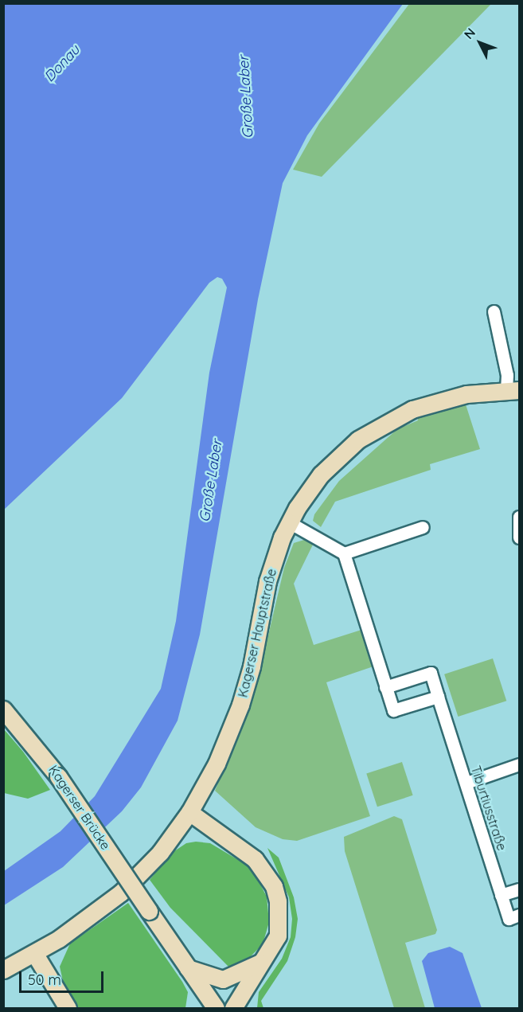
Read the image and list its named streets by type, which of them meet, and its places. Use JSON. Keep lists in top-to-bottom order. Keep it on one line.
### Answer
{"streets":{"street":["Kagerser Hauptstraße","Kagerser Brücke","Tiburtiusstraße"]},"water":["Donau","Große Laber"],"scale_bar":"50 m","north":"top left"}
